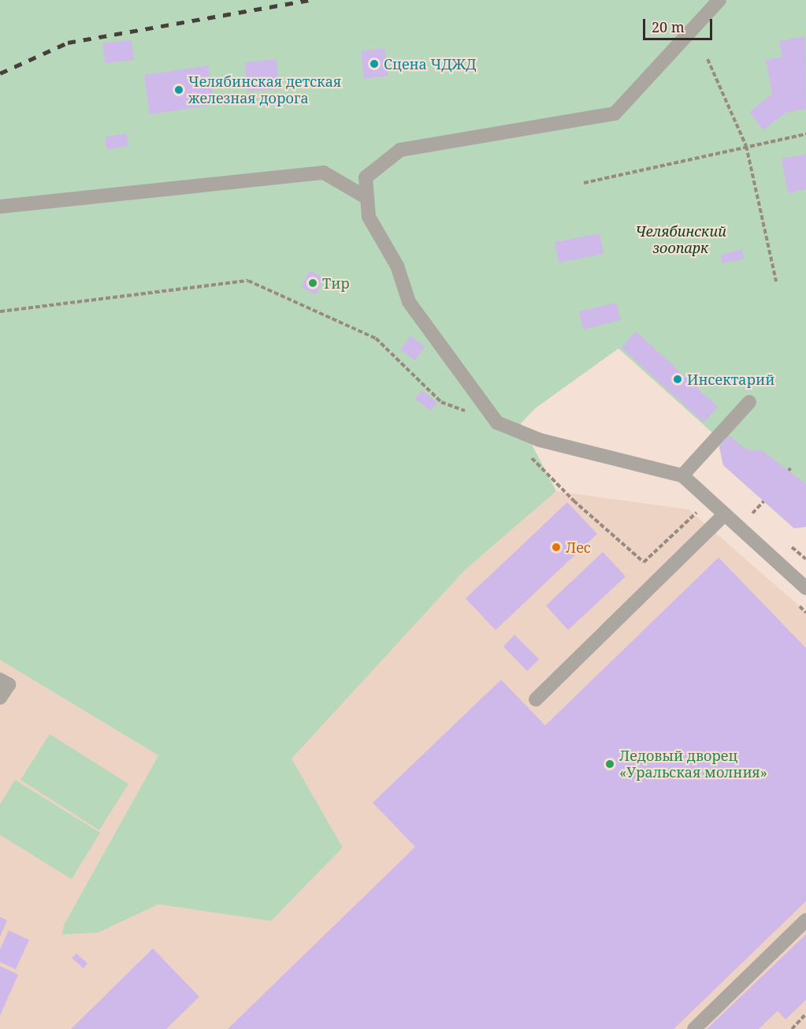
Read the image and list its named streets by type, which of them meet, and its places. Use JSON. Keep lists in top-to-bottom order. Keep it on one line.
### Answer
{"parks":["Челябинский зоопарк"],"places":["Сцена ЧДЖД","Челябинская детская железная дорога","Тир","Инсектарий","Лес","Ледовый дворец «Уральская молния»"],"scale_bar":"20 m"}
